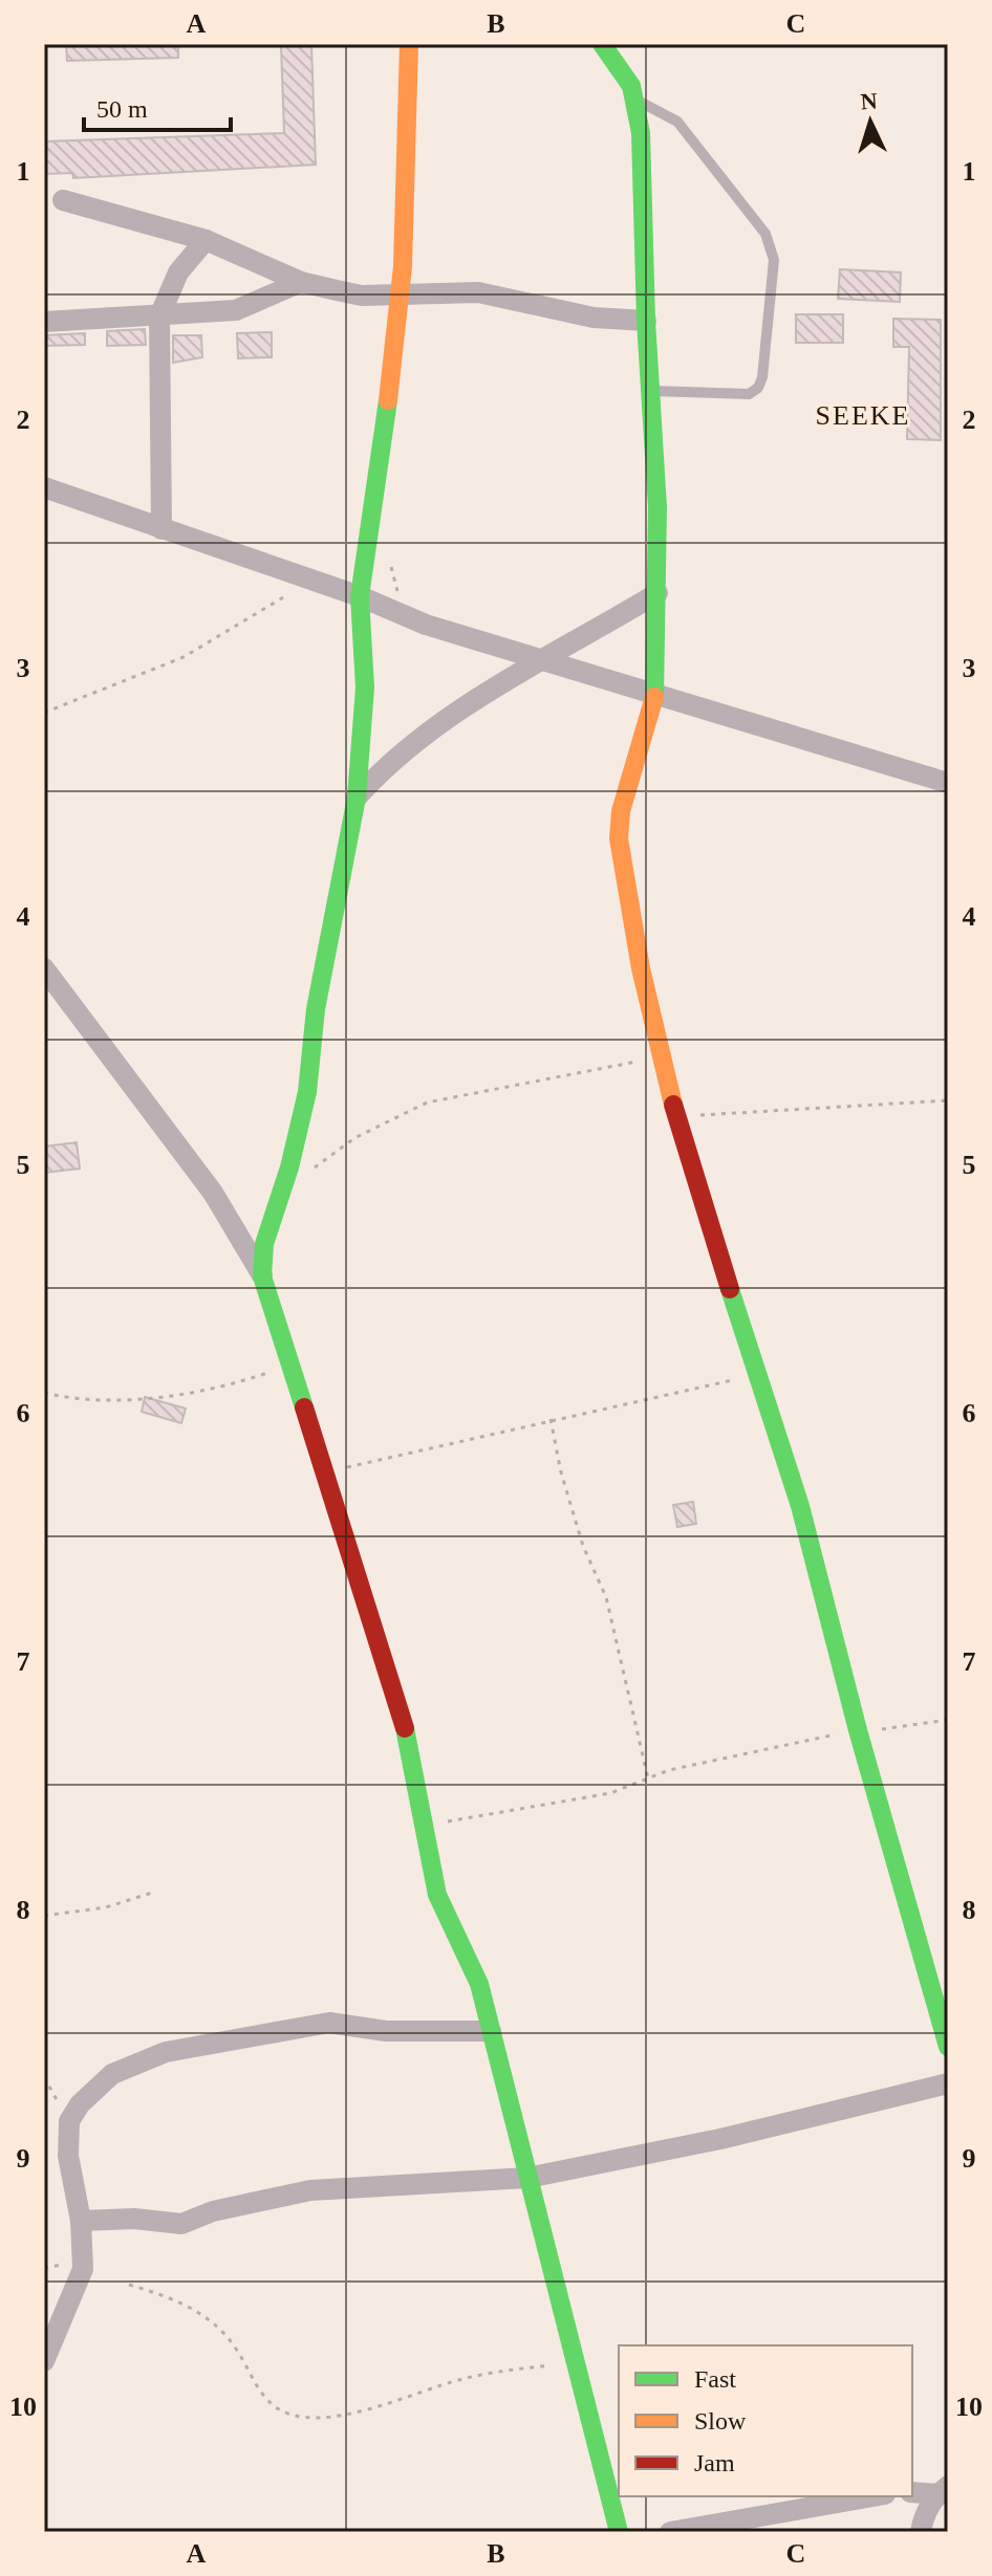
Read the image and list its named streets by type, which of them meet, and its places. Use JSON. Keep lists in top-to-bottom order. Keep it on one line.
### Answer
{"districts":["SEEKE"],"legend":["Fast","Slow","Jam"],"scale_bar":"50 m","north":"top","grid":{"columns":["A","B","C"],"rows":["1","2","3","4","5","6","7","8","9","10"]}}
